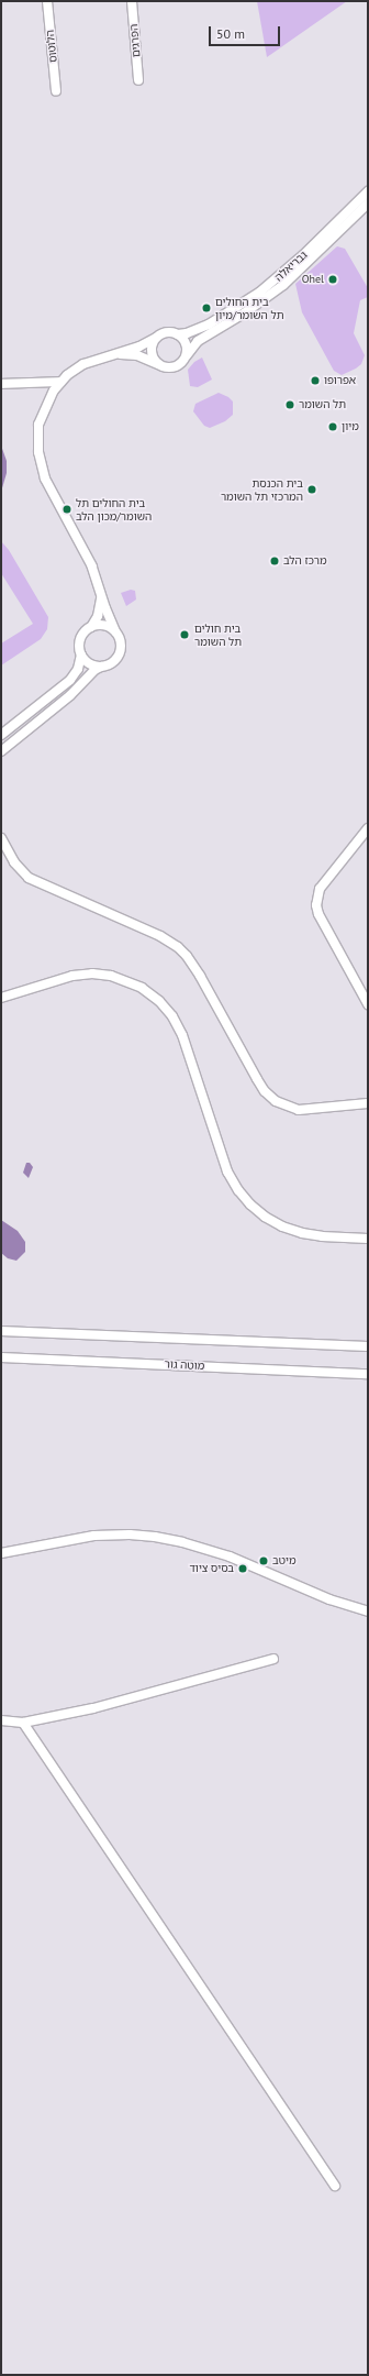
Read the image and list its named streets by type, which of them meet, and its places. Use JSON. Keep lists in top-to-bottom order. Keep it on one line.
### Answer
{"streets":{"street":["הפרגים","הלוטוס","גבריאלה","מוטה גור"]},"places":["Ohel","בית החולים תל השומר/מיון","אפרופו","תל השומר","מיון","בית הכנסת המרכזי תל השומר","בית החולים תל השומר/מכון הלב","מרכז הלב","בית חולים תל השומר","מיטב","בסיס ציוד"],"scale_bar":"50 m"}
